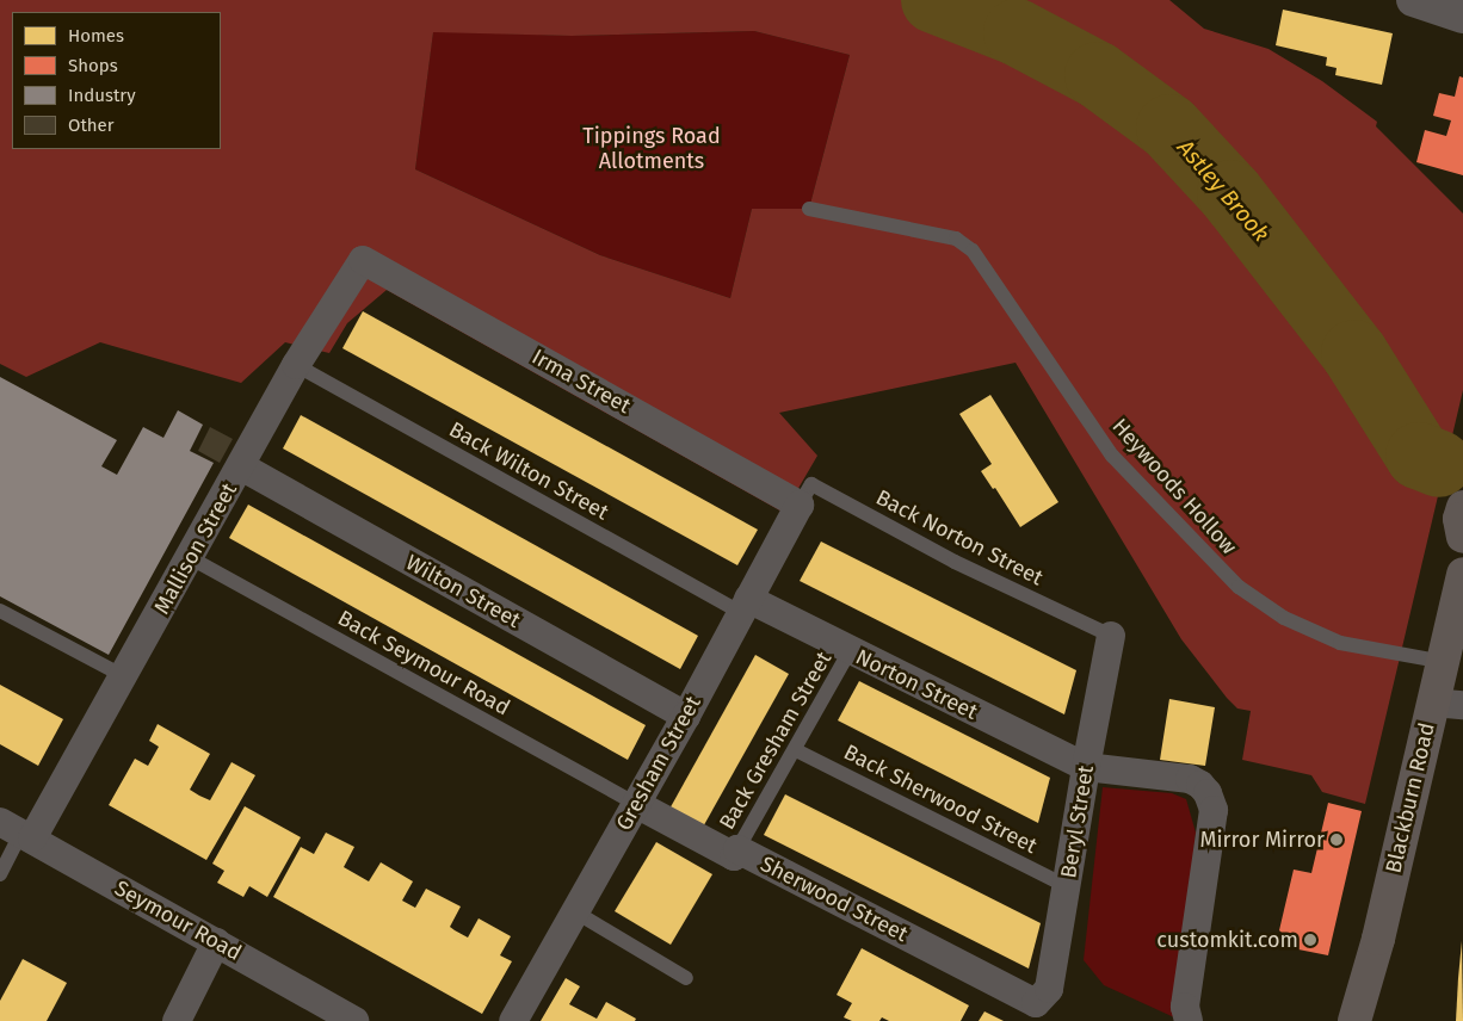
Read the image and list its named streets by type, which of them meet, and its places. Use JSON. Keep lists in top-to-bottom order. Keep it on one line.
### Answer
{"streets":{"highway":["Blackburn Road"],"street":["Irma Street","Mallison Street","Wilton Street","Norton Street","Gresham Street","Beryl Street","Sherwood Street","Seymour Road"],"lane":["Back Wilton Street","Heywoods Hollow","Back Norton Street","Back Seymour Road","Back Gresham Street","Back Sherwood Street"]},"crossings":[["Irma Street","Back Norton Street"],["Irma Street","Mallison Street"],["Irma Street","Gresham Street"],["Back Wilton Street","Mallison Street"],["Back Wilton Street","Norton Street"],["Back Wilton Street","Gresham Street"],["Heywoods Hollow","Blackburn Road"],["Back Norton Street","Gresham Street"],["Back Norton Street","Beryl Street"],["Mallison Street","Wilton Street"],["Mallison Street","Back Seymour Road"],["Mallison Street","Seymour Road"],["Wilton Street","Gresham Street"],["Back Seymour Road","Gresham Street"],["Back Seymour Road","Sherwood Street"],["Norton Street","Back Gresham Street"],["Norton Street","Gresham Street"],["Norton Street","Beryl Street"],["Back Gresham Street","Back Sherwood Street"],["Back Gresham Street","Sherwood Street"],["Gresham Street","Sherwood Street"],["Back Sherwood Street","Beryl Street"],["Beryl Street","Sherwood Street"]],"water":["Astley Brook"],"parks":["Tippings Road Allotments"],"places":["Mirror Mirror","customkit.com"],"legend":["Homes","Shops","Industry","Other"]}
